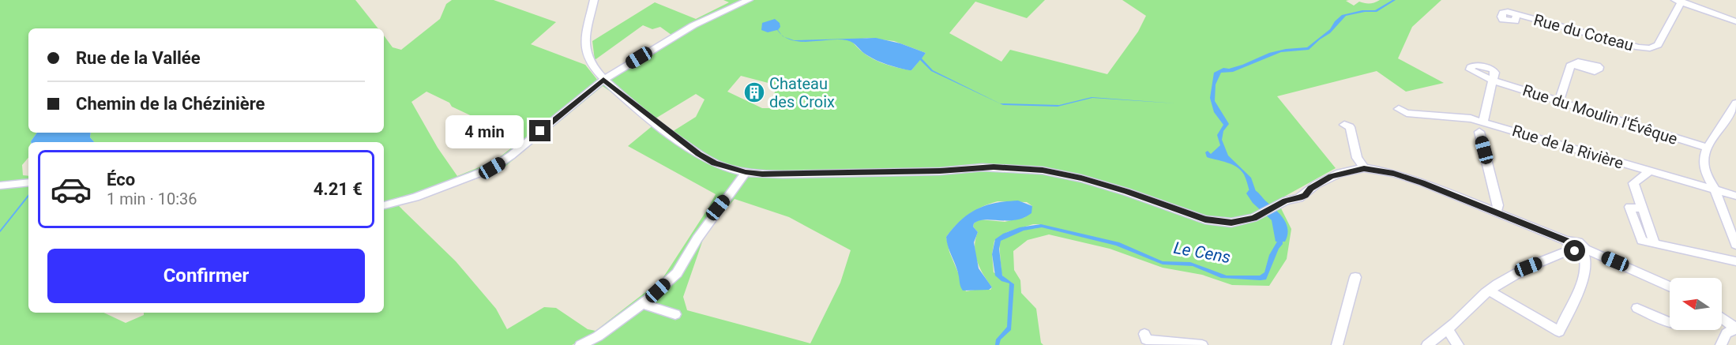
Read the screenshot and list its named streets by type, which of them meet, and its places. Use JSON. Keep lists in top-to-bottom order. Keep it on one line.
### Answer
{"streets":{"street":["Rue du Coteau","Rue du Moulin l'Évêque","Rue de la Rivière"]},"crossings":[["Rue du Moulin l'Évêque","Rue de la Rivière"]],"water":["Le Cens"],"places":{"building":["Chateau des Croix"]},"north":"left","page":{"banner":["Rue de la Vallée","Chemin de la Chézinière"],"bubble":"4 min","list":[{"name":"Éco","note":"1 min · 10:36","value":"4.21 €"}],"buttons":"Confirmer"}}
